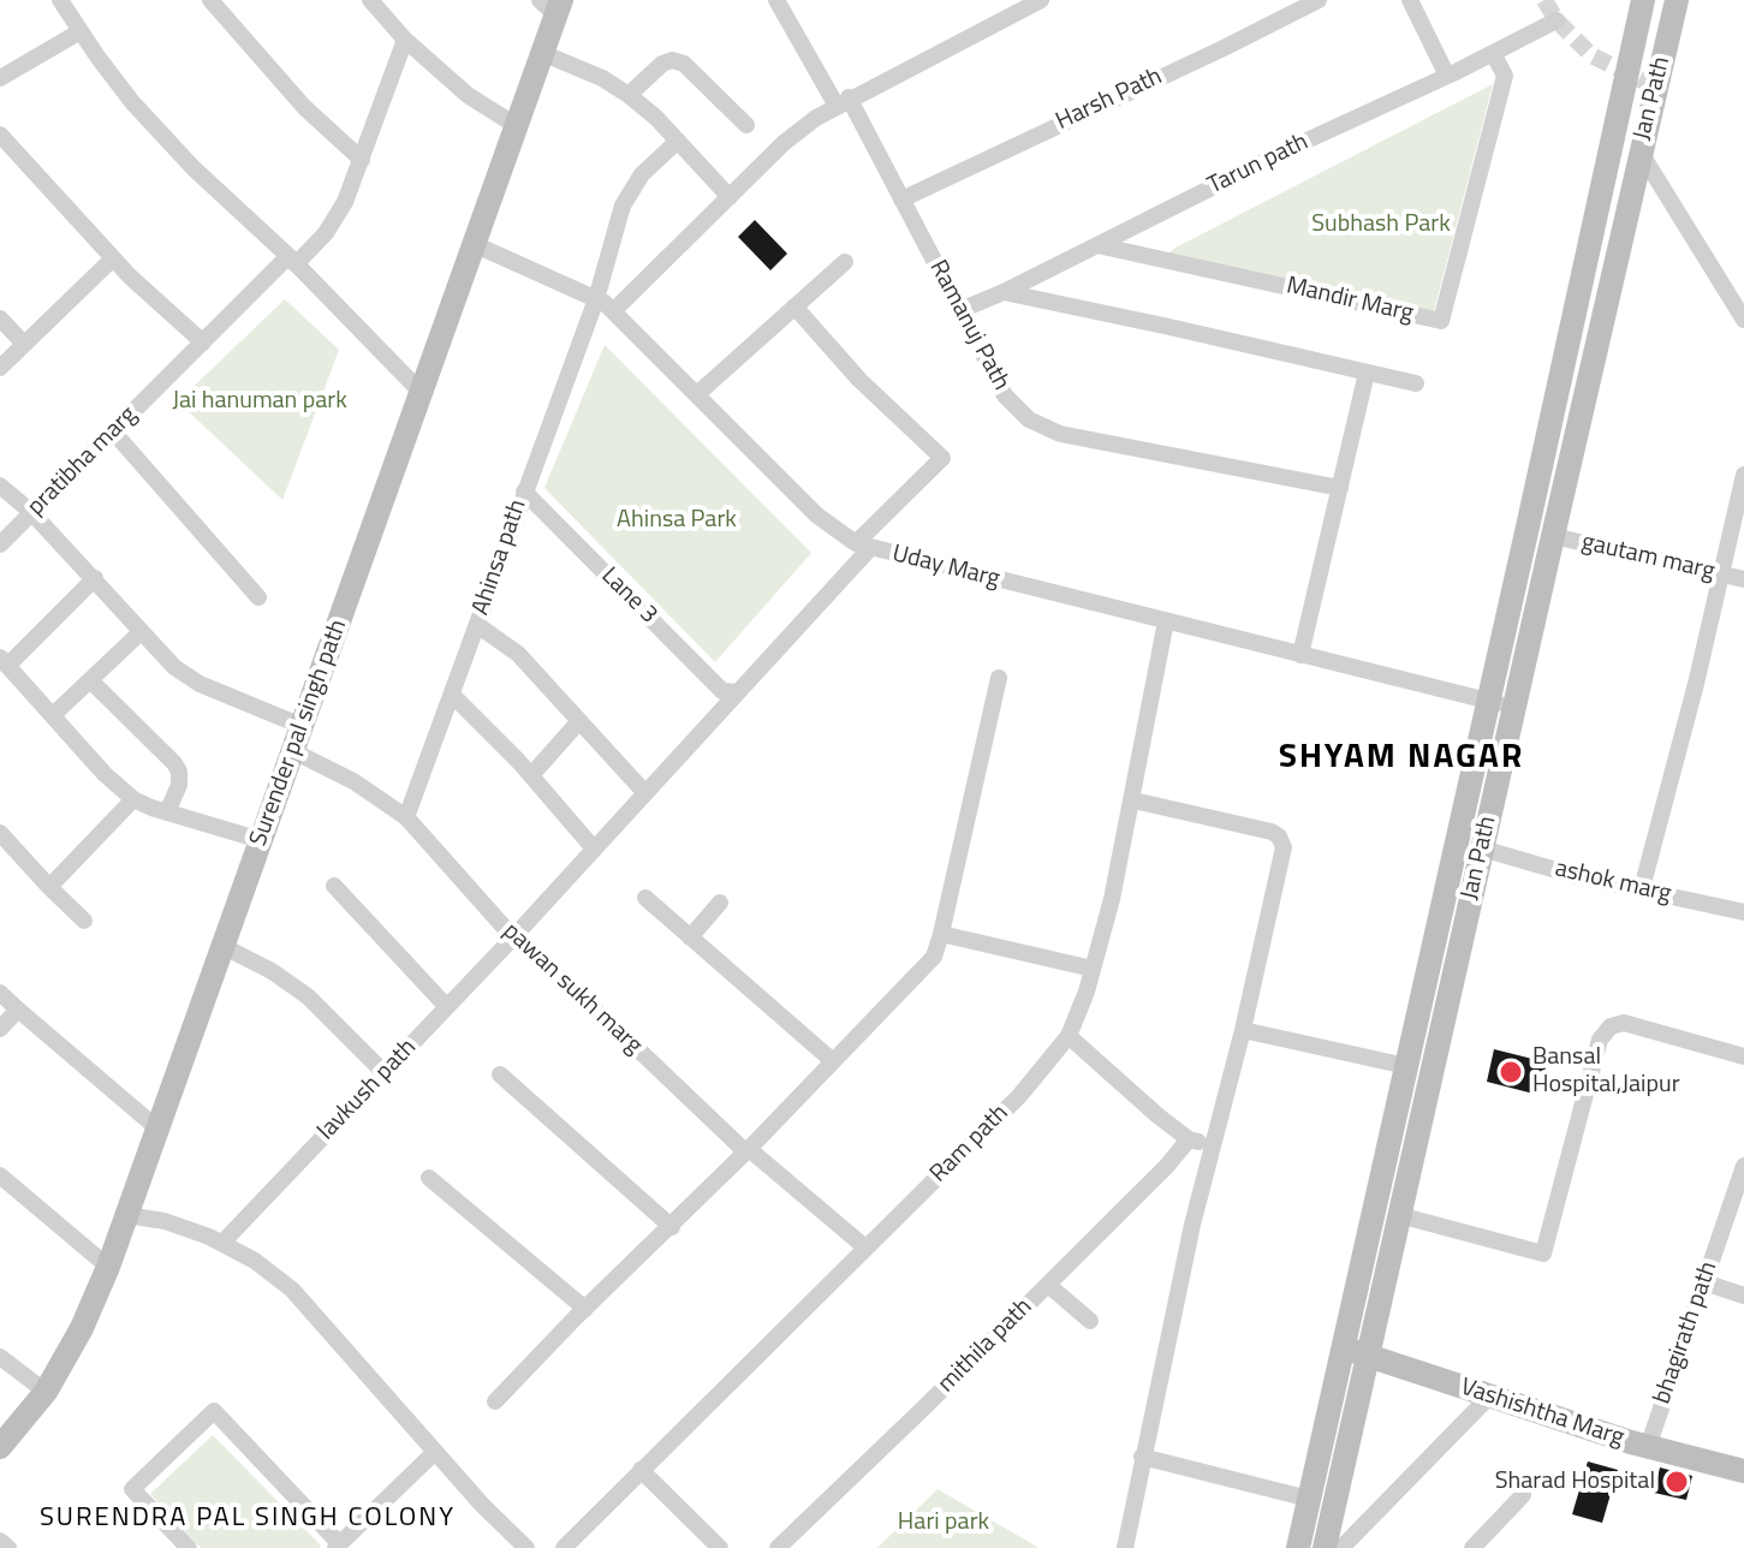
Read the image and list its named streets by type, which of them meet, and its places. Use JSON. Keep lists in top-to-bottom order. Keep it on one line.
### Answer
{"streets":{"street":["Jan Path","Harsh Path","Tarun path","Mandir Marg","Ramanuj Path","pratibha marg","Ahinsa path","gautam marg","Uday Marg","Lane 3","Surender pal singh path","ashok marg","pawan sukh marg","lavkush path","Ram path","bhagirath path","mithila path","Vashishtha Marg"]},"crossings":[["Jan Path","gautam marg"],["Jan Path","Uday Marg"],["Jan Path","ashok marg"],["Jan Path","Vashishtha Marg"],["Harsh Path","Ramanuj Path"],["Tarun path","Mandir Marg"],["Tarun path","Ramanuj Path"],["Ahinsa path","Uday Marg"],["Ahinsa path","Lane 3"],["Ahinsa path","pawan sukh marg"],["Uday Marg","Surender pal singh path"],["Uday Marg","lavkush path"],["Uday Marg","Ram path"],["Lane 3","lavkush path"],["Surender pal singh path","pawan sukh marg"],["pawan sukh marg","lavkush path"],["pawan sukh marg","Ram path"],["bhagirath path","Vashishtha Marg"]],"districts":["SHYAM NAGAR","SURENDRA PAL SINGH COLONY"],"parks":["Subhash Park","Jai hanuman park","Ahinsa Park","Hari park"],"places":["Bansal Hospital,Jaipur","Sharad Hospital"]}
